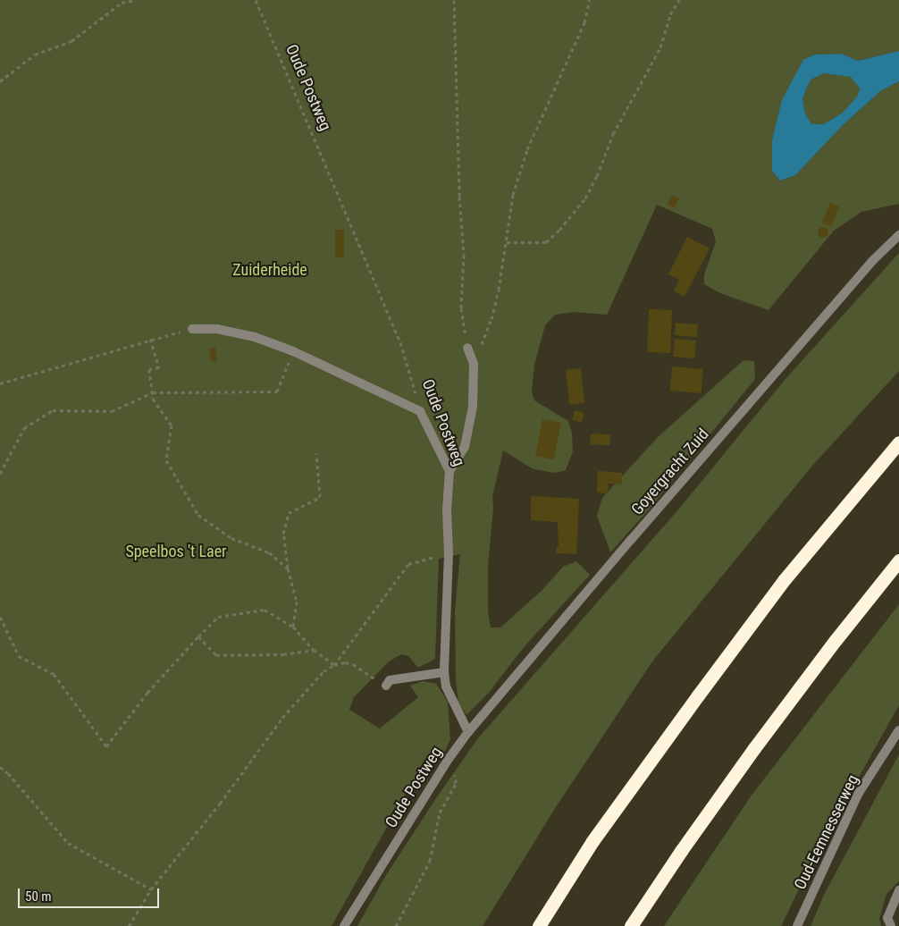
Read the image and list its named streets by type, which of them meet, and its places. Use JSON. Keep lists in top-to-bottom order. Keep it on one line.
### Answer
{"streets":{"street":["Oude Postweg","Goyergracht Zuid","Oud-Eemnesserweg"]},"crossings":[["Oude Postweg","Goyergracht Zuid"]],"parks":["Zuiderheide","Speelbos 't Laer"],"scale_bar":"50 m"}
